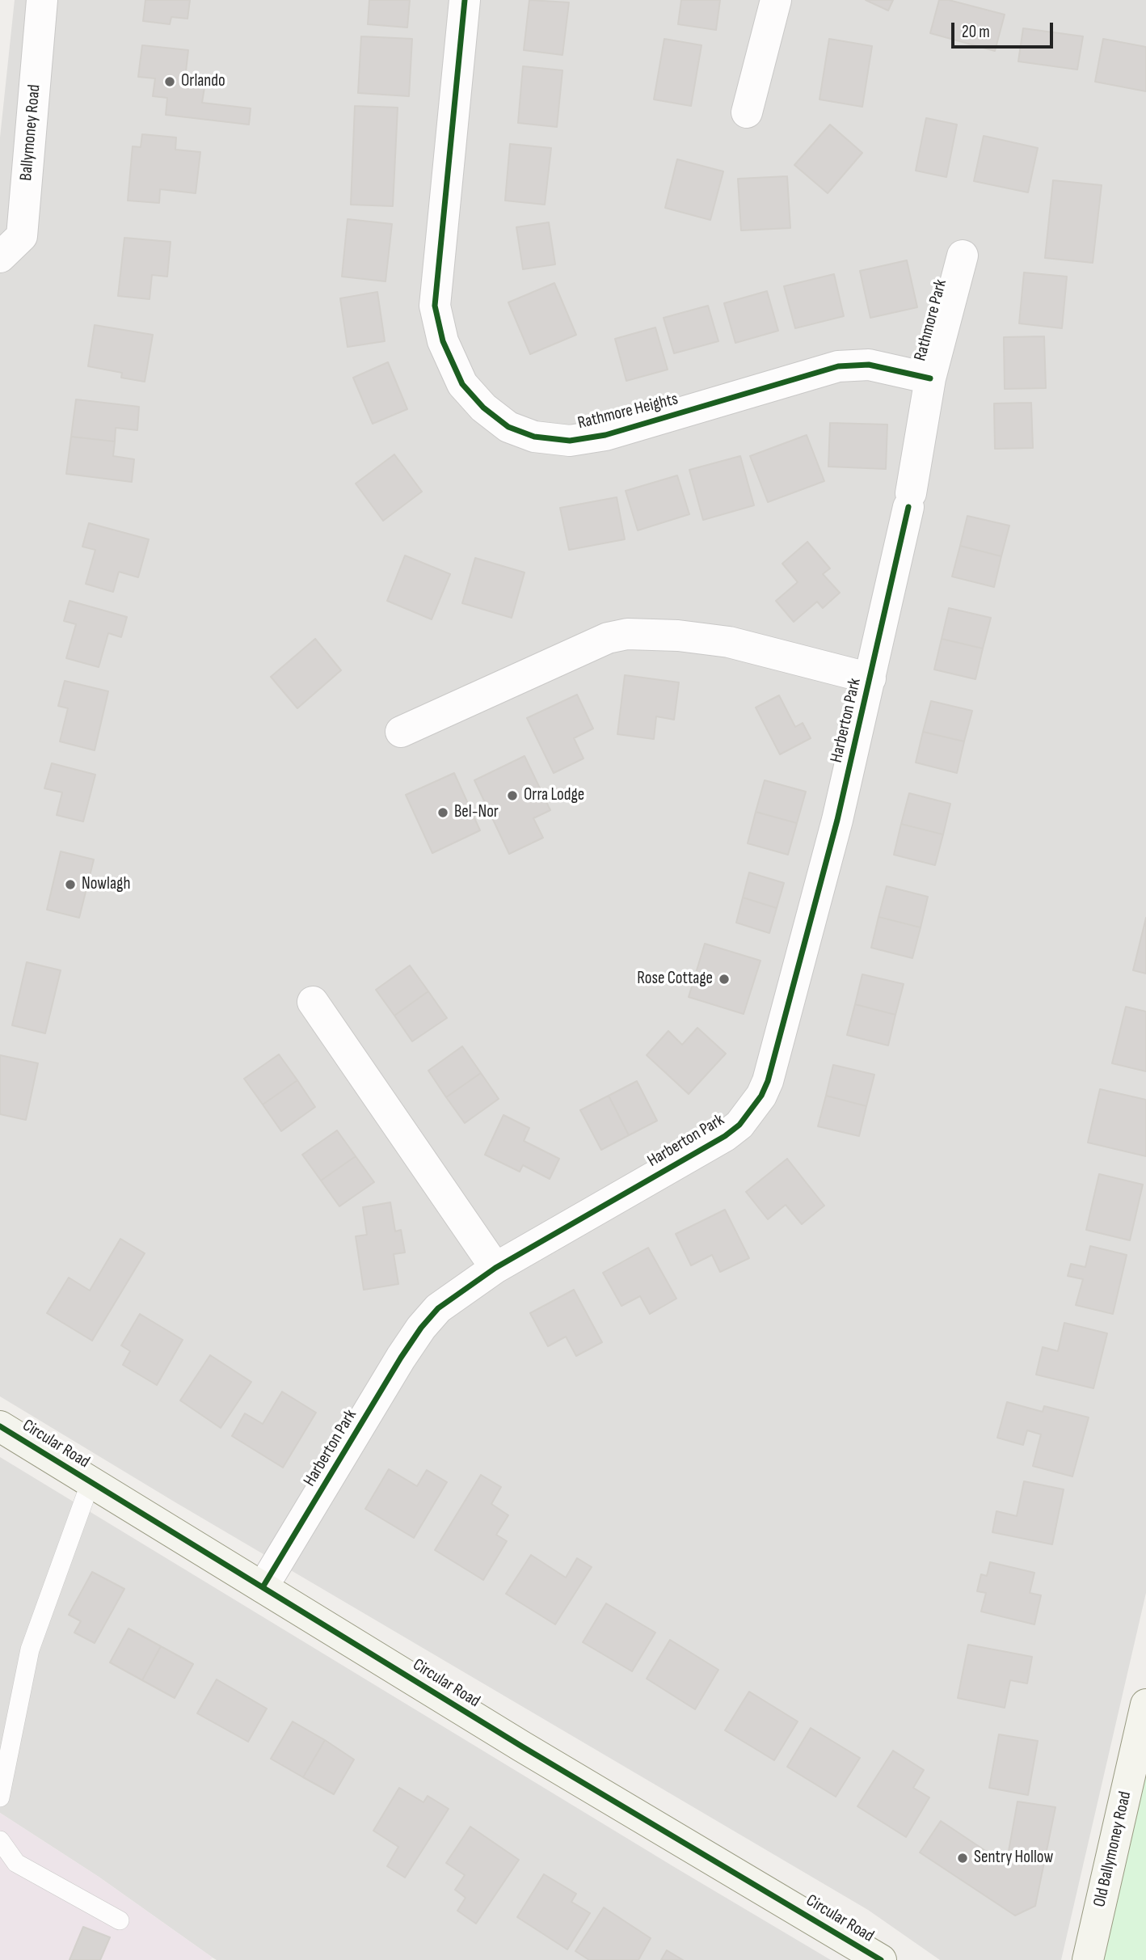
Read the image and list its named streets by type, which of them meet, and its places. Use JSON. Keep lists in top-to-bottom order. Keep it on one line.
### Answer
{"streets":{"street":["Ballymoney Road","Rathmore Park","Rathmore Heights","Harberton Park","Circular Road","Old Ballymoney Road"]},"crossings":[["Rathmore Park","Rathmore Heights"],["Rathmore Park","Harberton Park"],["Harberton Park","Circular Road"]],"places":["Orlando","Orra Lodge","Bel-Nor","Nowlagh","Rose Cottage","Sentry Hollow"],"scale_bar":"20 m"}
